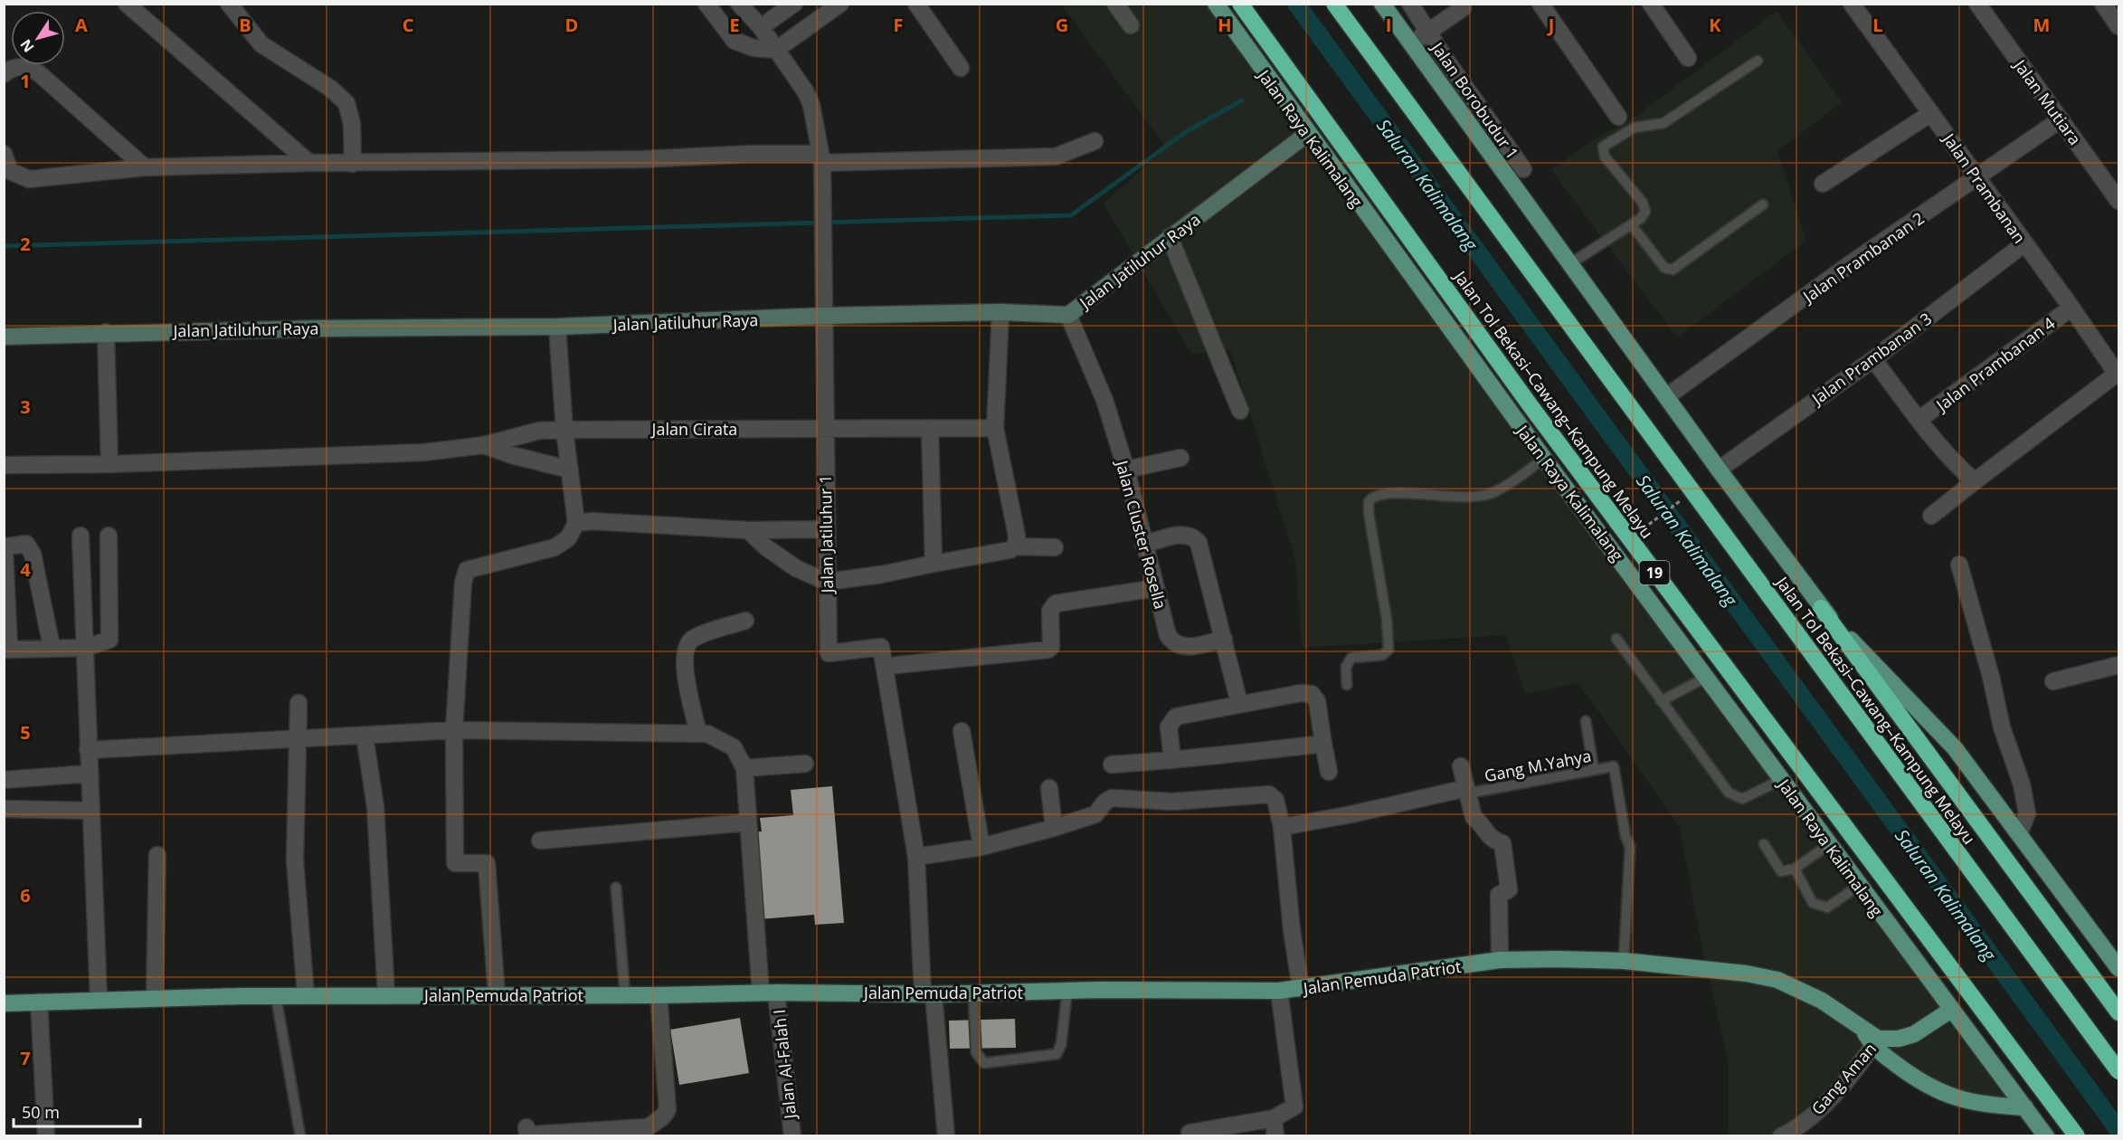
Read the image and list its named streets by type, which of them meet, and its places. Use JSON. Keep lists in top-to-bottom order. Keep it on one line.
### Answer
{"streets":{"highway":["Jalan Tol Bekasi–Cawang–Kampung Melayu","19"],"main road":["Jalan Raya Kalimalang","Jalan Pemuda Patriot"],"street":["Jalan Borobudur 1","Jalan Mutiara","Jalan Prambanan","Jalan Prambanan 2","Jalan Jatiluhur Raya","Jalan Prambanan 3","Jalan Prambanan 4","Jalan Cirata","Jalan Jatiluhur 1","Jalan Cluster Rosella","Jalan Al-Falah I","Gang Aman"],"lane":["Gang M.Yahya"]},"crossings":[["Jalan Mutiara","Jalan Prambanan 2"],["Jalan Raya Kalimalang","Jalan Jatiluhur Raya"],["Jalan Raya Kalimalang","Jalan Pemuda Patriot"],["Jalan Prambanan","Jalan Prambanan 2"],["Jalan Prambanan","Jalan Prambanan 3"],["Jalan Prambanan","Jalan Prambanan 4"],["Jalan Jatiluhur Raya","Jalan Jatiluhur 1"],["Jalan Jatiluhur Raya","Jalan Cluster Rosella"],["Jalan Cirata","Jalan Jatiluhur 1"],["Jalan Jatiluhur 1","Jalan Pemuda Patriot"],["Gang M.Yahya","Jalan Pemuda Patriot"],["Jalan Pemuda Patriot","Jalan Al-Falah I"],["Jalan Pemuda Patriot","Gang Aman"]],"water":["Saluran Kalimalang"],"scale_bar":"50 m","north":"bottom left","grid":{"columns":["A","B","C","D","E","F","G","H","I","J","K","L","M"],"rows":["1","2","3","4","5","6","7"]}}
